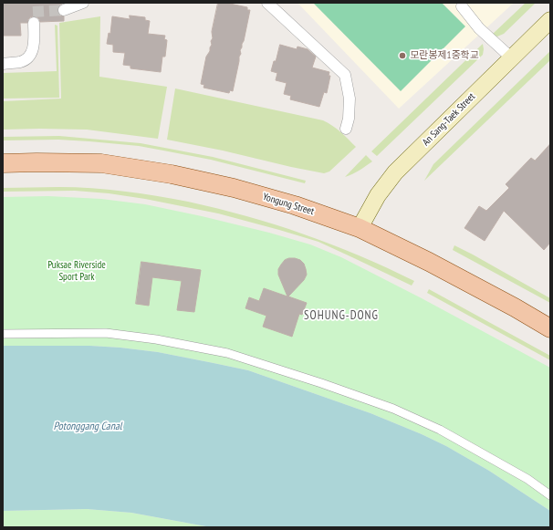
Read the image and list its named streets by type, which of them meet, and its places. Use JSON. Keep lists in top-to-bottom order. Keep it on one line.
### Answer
{"streets":{"main road":["An Sang-Taek Street","Yongung Street"]},"crossings":[["An Sang-Taek Street","Yongung Street"]],"districts":["SOHUNG-DONG"],"water":["Potonggang Canal"],"parks":["Puksae Riverside Sport Park"],"places":["모란봉제1중학교"]}
